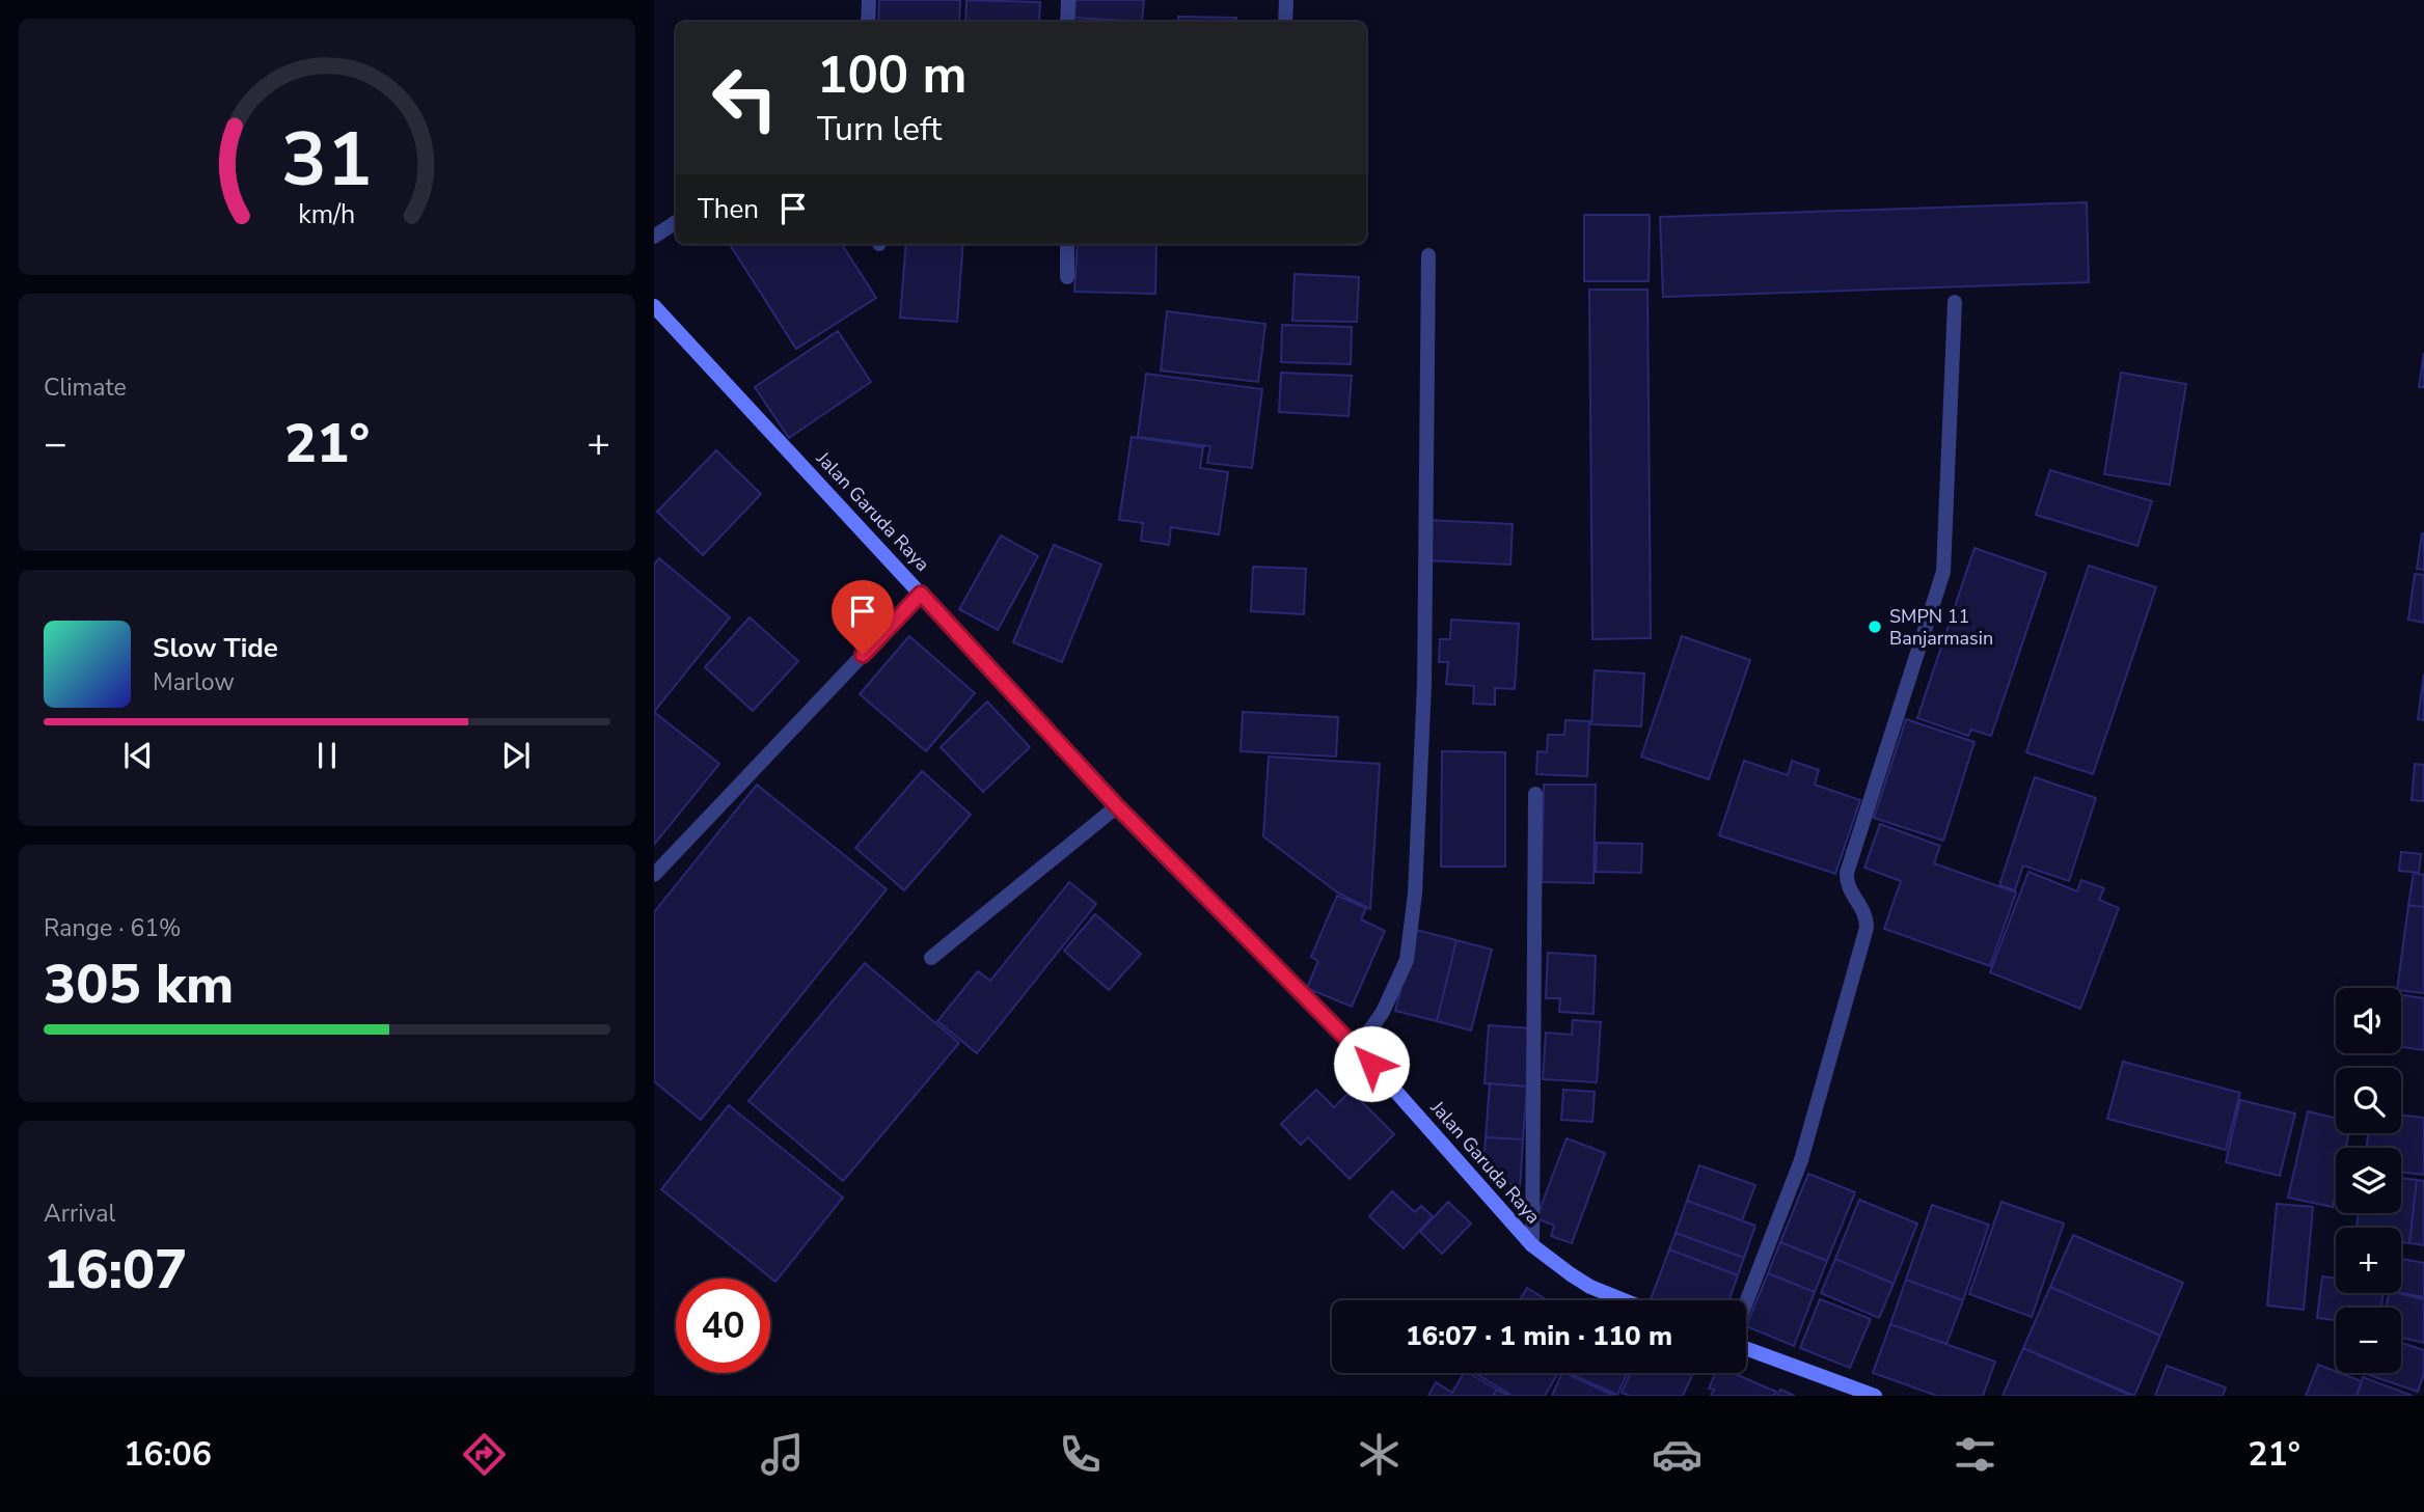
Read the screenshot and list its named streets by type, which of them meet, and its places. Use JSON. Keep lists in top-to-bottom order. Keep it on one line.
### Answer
{"streets":{"street":["Jalan Garuda Raya"]},"places":["SMPN 11 Banjarmasin"],"page":{"turn":["100 m","Turn left"],"then":"Then","tile":["Climate",["Range · 61%","305 km"],["Arrival","16:07"]],"heat":["−","21°","+"],"song":["Slow Tide","Marlow"],"map_buttons":["+","−"],"limit":"40","trip":"16:07 · 1 min · 110 m","tabs":["16:06","21°"],"gauge":["31","km/h"]}}
